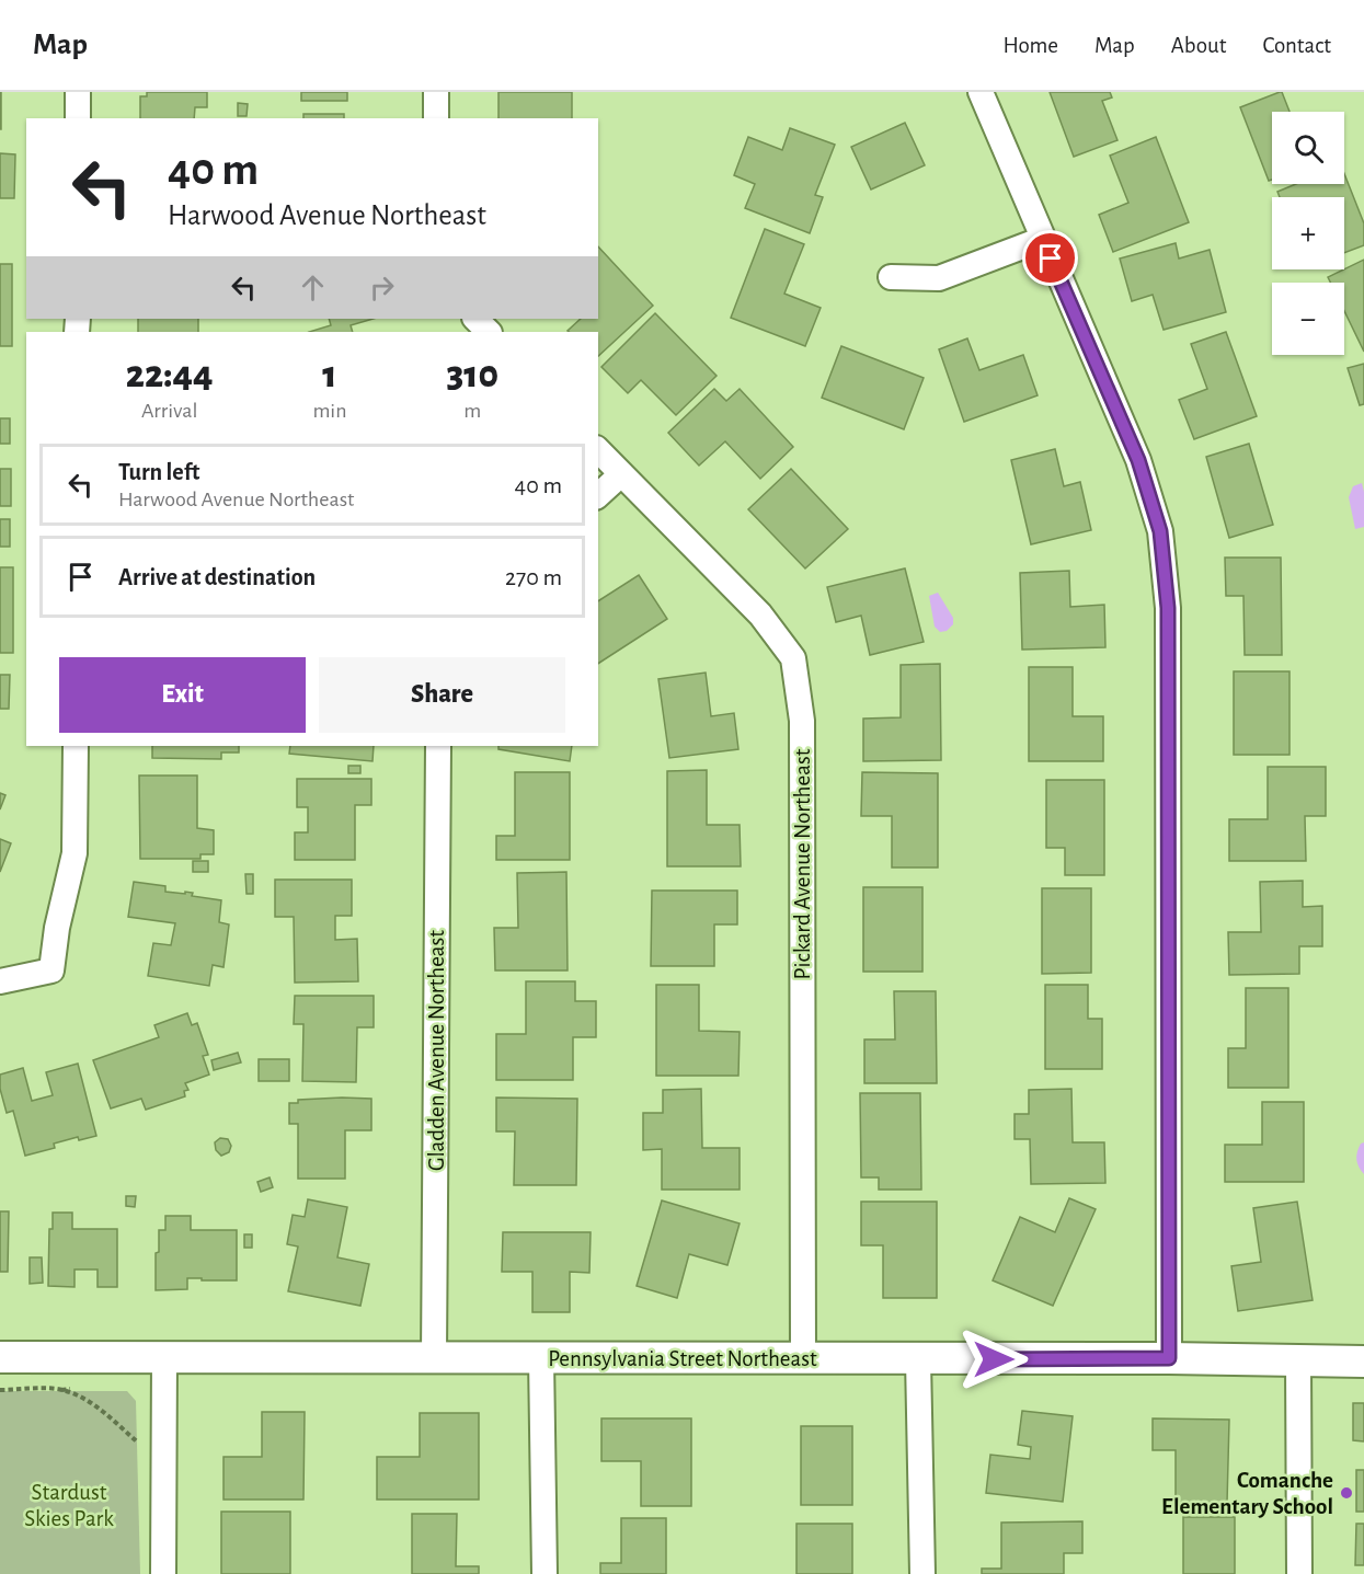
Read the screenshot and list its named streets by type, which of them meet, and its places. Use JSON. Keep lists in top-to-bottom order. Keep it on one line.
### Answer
{"streets":{"street":["Pickard Avenue Northeast","Gladden Avenue Northeast","Pennsylvania Street Northeast"]},"crossings":[["Pickard Avenue Northeast","Pennsylvania Street Northeast"],["Gladden Avenue Northeast","Pennsylvania Street Northeast"]],"parks":["Stardust Skies Park"],"places":["Comanche Elementary School"],"page":{"header":"Map","nav":["Home","Map","About","Contact"],"map_buttons":["+","−"],"turn":["40 m","Harwood Avenue Northeast"],"eta":["22:44","Arrival","1","min","310","m"],"list":[{"name":"Turn left","note":"Harwood Avenue Northeast","value":"40 m"},{"name":"Arrive at destination","value":"270 m"}],"buttons":["Exit","Share"]}}
